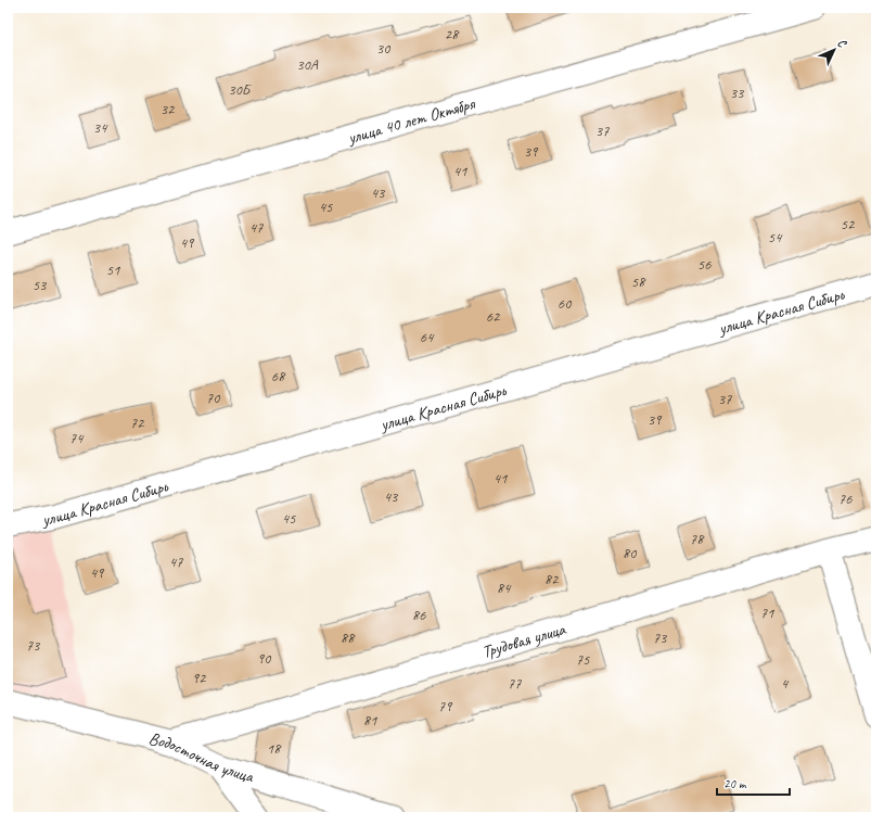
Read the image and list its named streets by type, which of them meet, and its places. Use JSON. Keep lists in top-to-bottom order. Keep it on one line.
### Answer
{"streets":{"street":["улица 40 лет Октября","улица Красная Сибирь","Трудовая улица","Водосточная улица"]},"crossings":[["Трудовая улица","Водосточная улица"]],"house_numbers":["28","30","30А","30Б","33","32","34","37","39","41","43","45","52","47","54","49","56","51","58","53","60","62","64","68","70","37","39","72","74","41","43","76","45","78","80","47","49","82","84","71","86","88","73","73","90","75","92","77","4","79","81","18"],"scale_bar":"20 m","north":"top right"}
